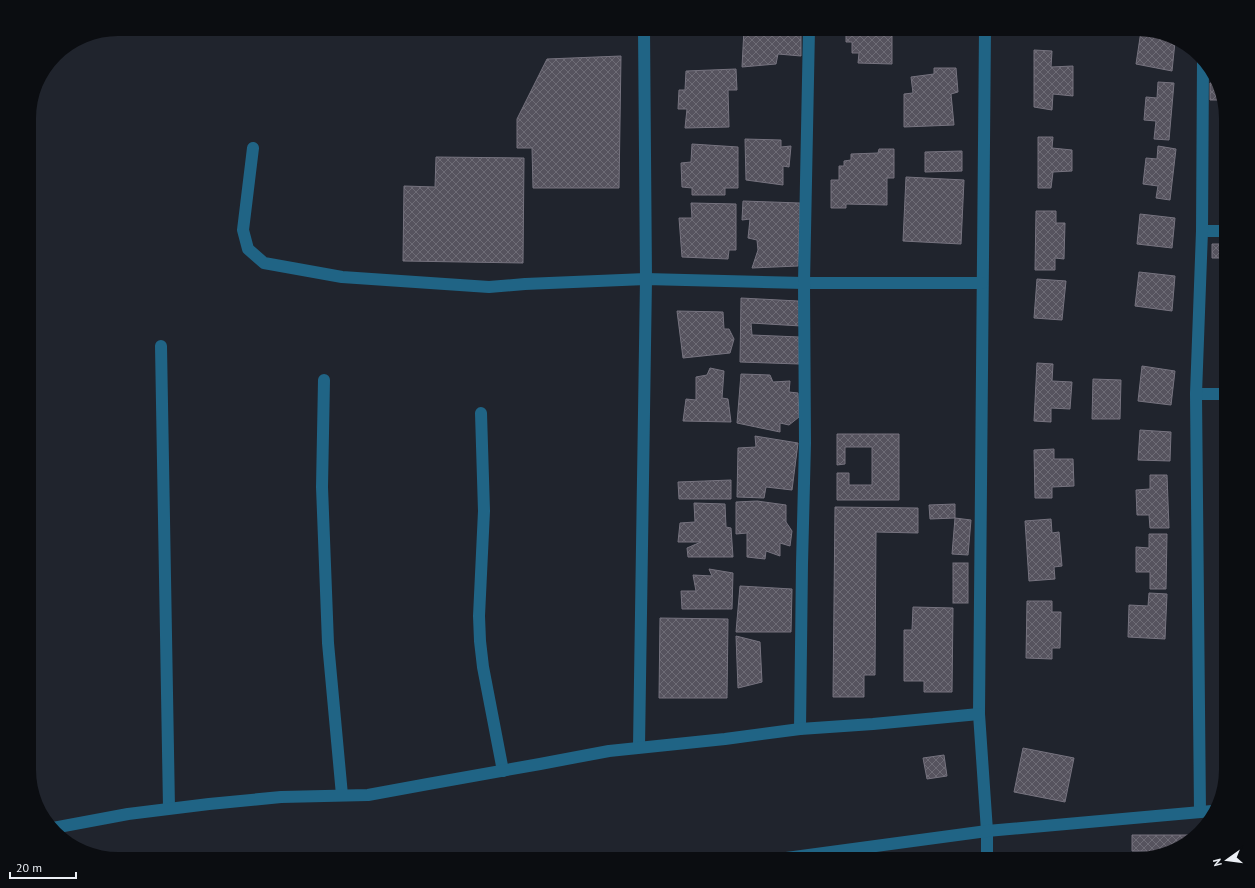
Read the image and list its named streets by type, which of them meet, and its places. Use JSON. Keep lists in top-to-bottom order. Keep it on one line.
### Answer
{"scale_bar":"20 m","north":"left"}
